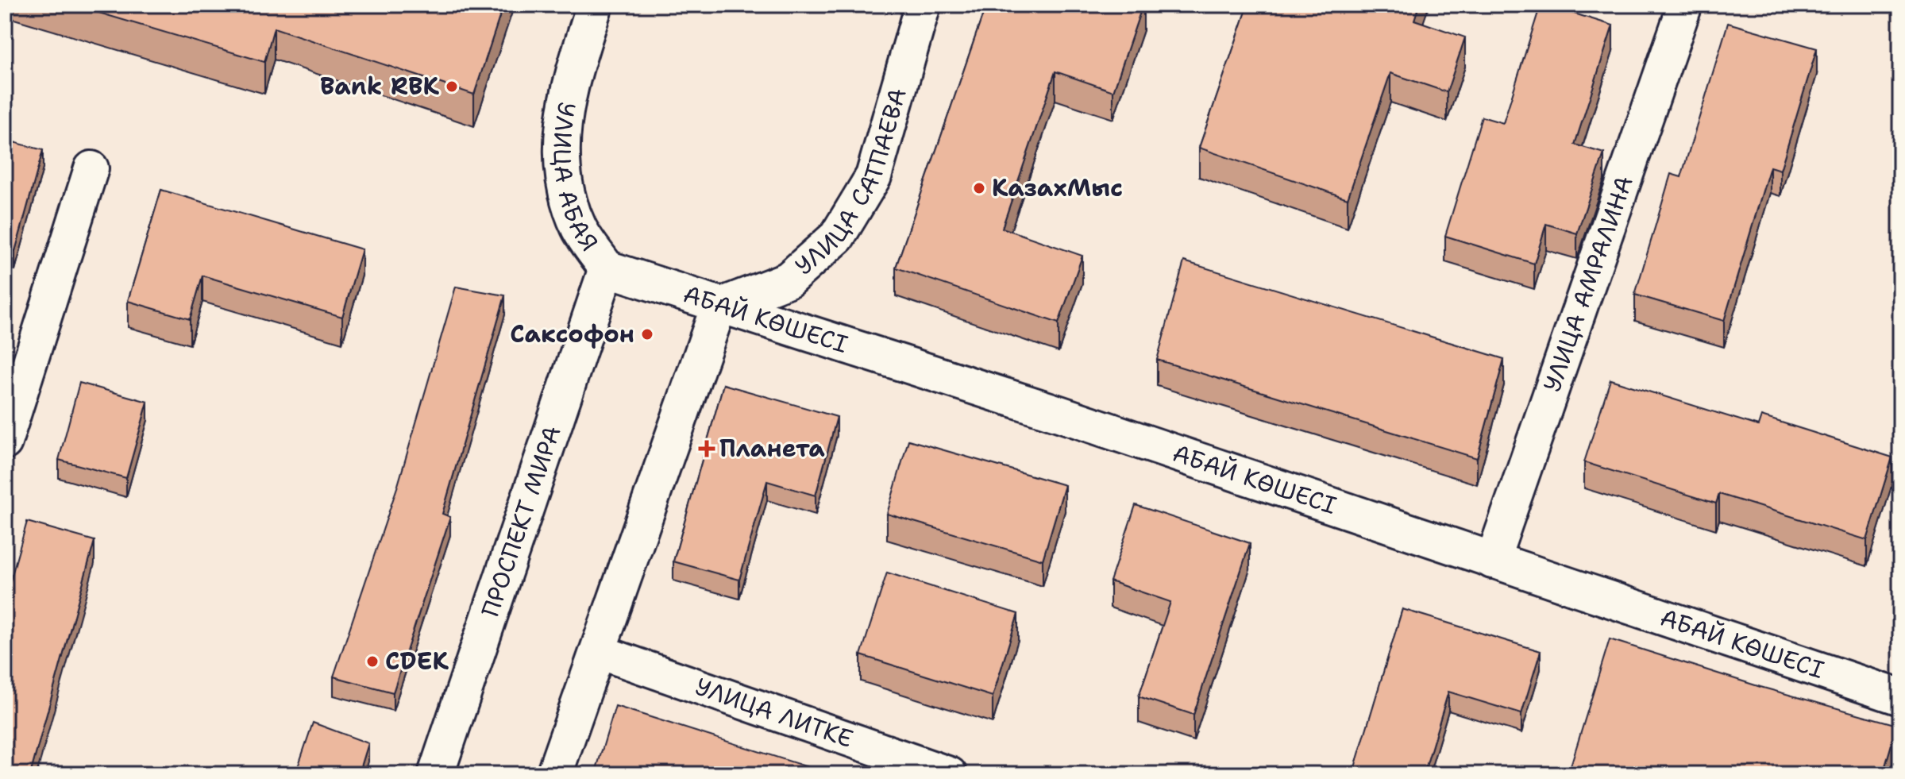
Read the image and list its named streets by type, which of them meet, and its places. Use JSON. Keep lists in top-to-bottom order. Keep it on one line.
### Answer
{"streets":{"main road":["УЛИЦА АБАЯ","УЛИЦА САТПАЕВА","АБАЙ КӨШЕСІ","ПРОСПЕКТ МИРА"],"street":["УЛИЦА АМРАЛИНА","УЛИЦА ЛИТКЕ"]},"crossings":[["УЛИЦА АБАЯ","АБАЙ КӨШЕСІ"],["УЛИЦА АБАЯ","ПРОСПЕКТ МИРА"],["УЛИЦА САТПАЕВА","АБАЙ КӨШЕСІ"],["УЛИЦА АМРАЛИНА","АБАЙ КӨШЕСІ"],["АБАЙ КӨШЕСІ","ПРОСПЕКТ МИРА"]],"places":{"other":["Bank RBK","КазахМыс","Саксофон","CDEK"],"health":["Планета"]}}
